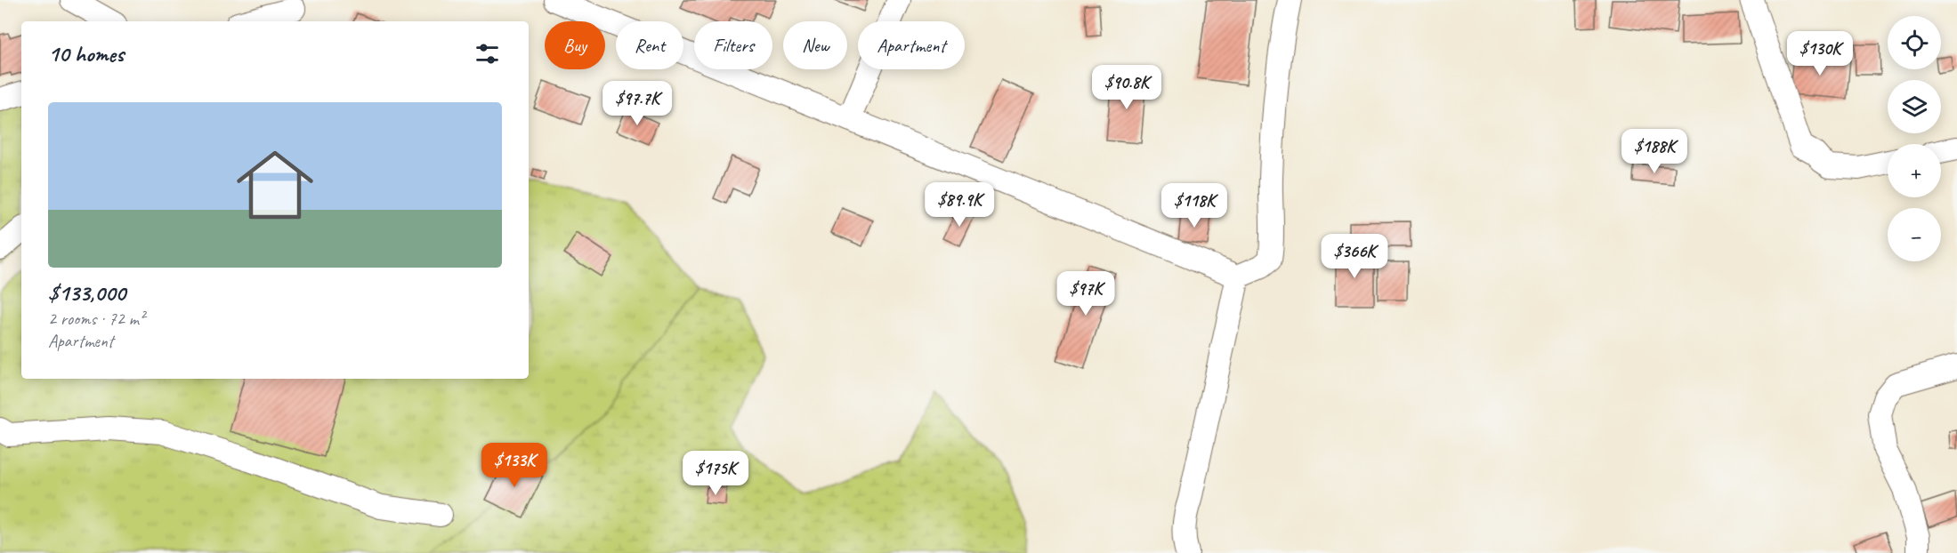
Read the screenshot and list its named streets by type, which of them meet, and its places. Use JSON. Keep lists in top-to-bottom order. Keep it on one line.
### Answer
{"page":{"map_buttons":["+","−"],"chip":["Buy","Rent","Filters","New","Apartment"],"heading":"10 homes","price":["$130K","$90.8K","$97.7K","$188K","$89.9K","$118K","$366K","$97K","$133K","$175K"],"list":[{"name":"$133,000","note":"2 rooms · 72 m² · Apartment"}]}}
